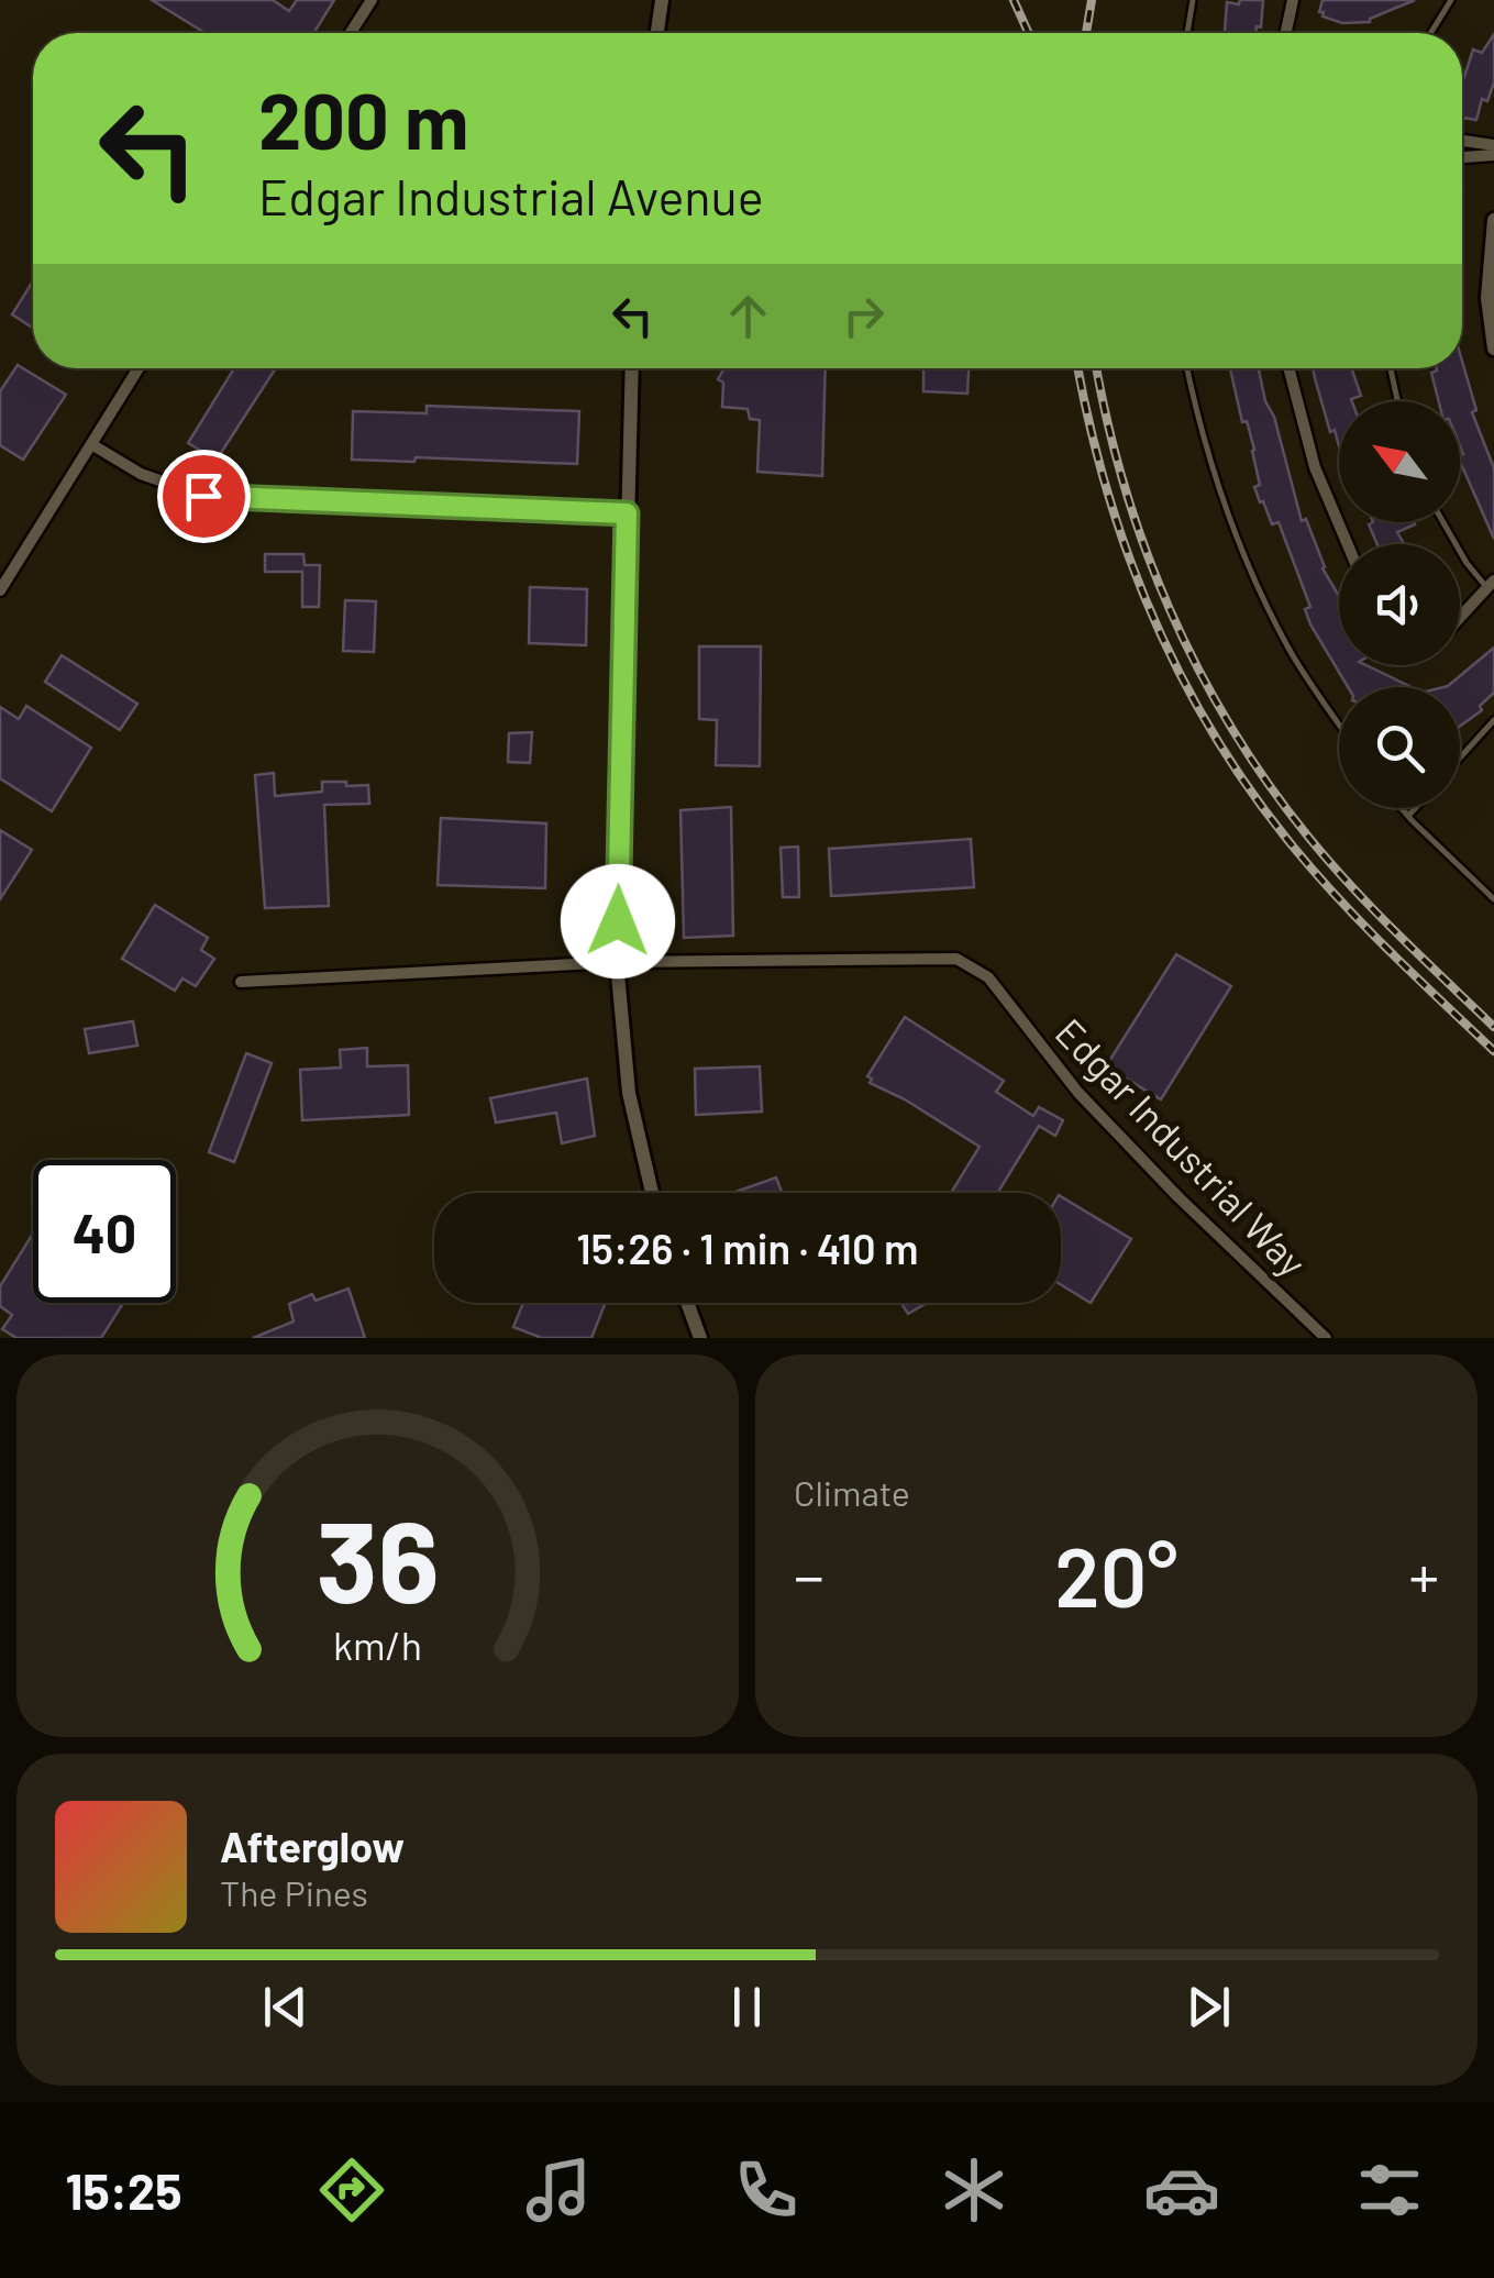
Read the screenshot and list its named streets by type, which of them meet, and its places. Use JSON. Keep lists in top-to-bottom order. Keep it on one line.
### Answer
{"streets":{"street":["Edgar Industrial Way"]},"north":"top left","page":{"turn":["200 m","Edgar Industrial Avenue"],"limit":"40","trip":"15:26 · 1 min · 410 m","tile":"Climate","heat":["−","20°","+"],"song":["Afterglow","The Pines"],"tabs":"15:25","gauge":["36","km/h"]}}
